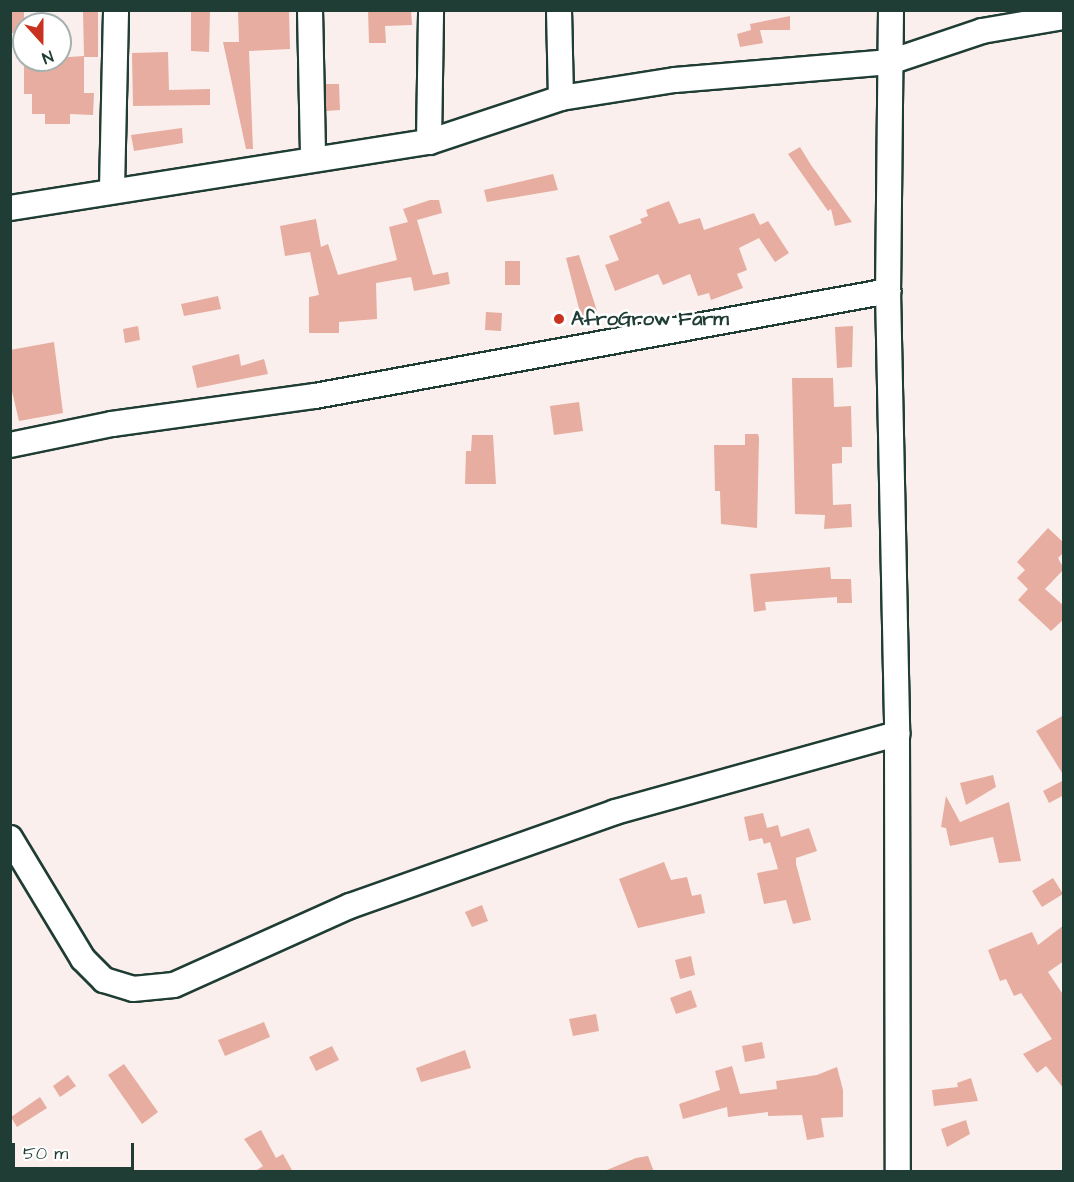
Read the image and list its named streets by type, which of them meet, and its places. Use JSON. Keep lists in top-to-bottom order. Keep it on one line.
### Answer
{"places":["AfroGrow Farm"],"scale_bar":"50 m","north":"bottom"}
